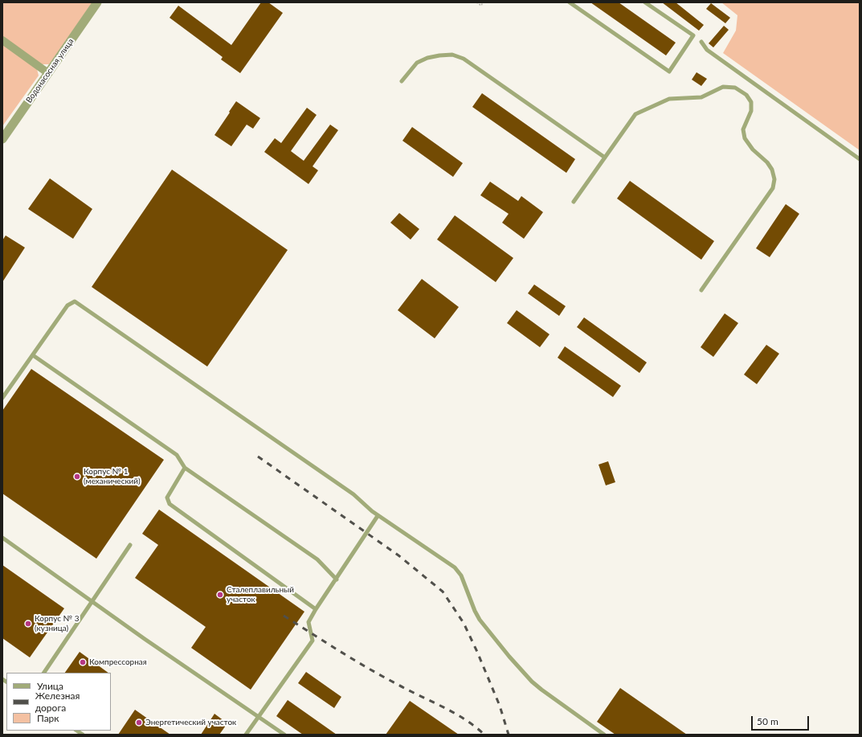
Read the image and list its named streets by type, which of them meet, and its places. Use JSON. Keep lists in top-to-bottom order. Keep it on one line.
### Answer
{"streets":{"street":["Водонасосная улица"]},"places":["Корпус № 1 (механический)","Сталеплавильный участок","Корпус № 3 (кузница)","Компрессорная","Энергетический участок"],"legend":["Улица","Железная дорога","Парк"],"scale_bar":"50 m"}
